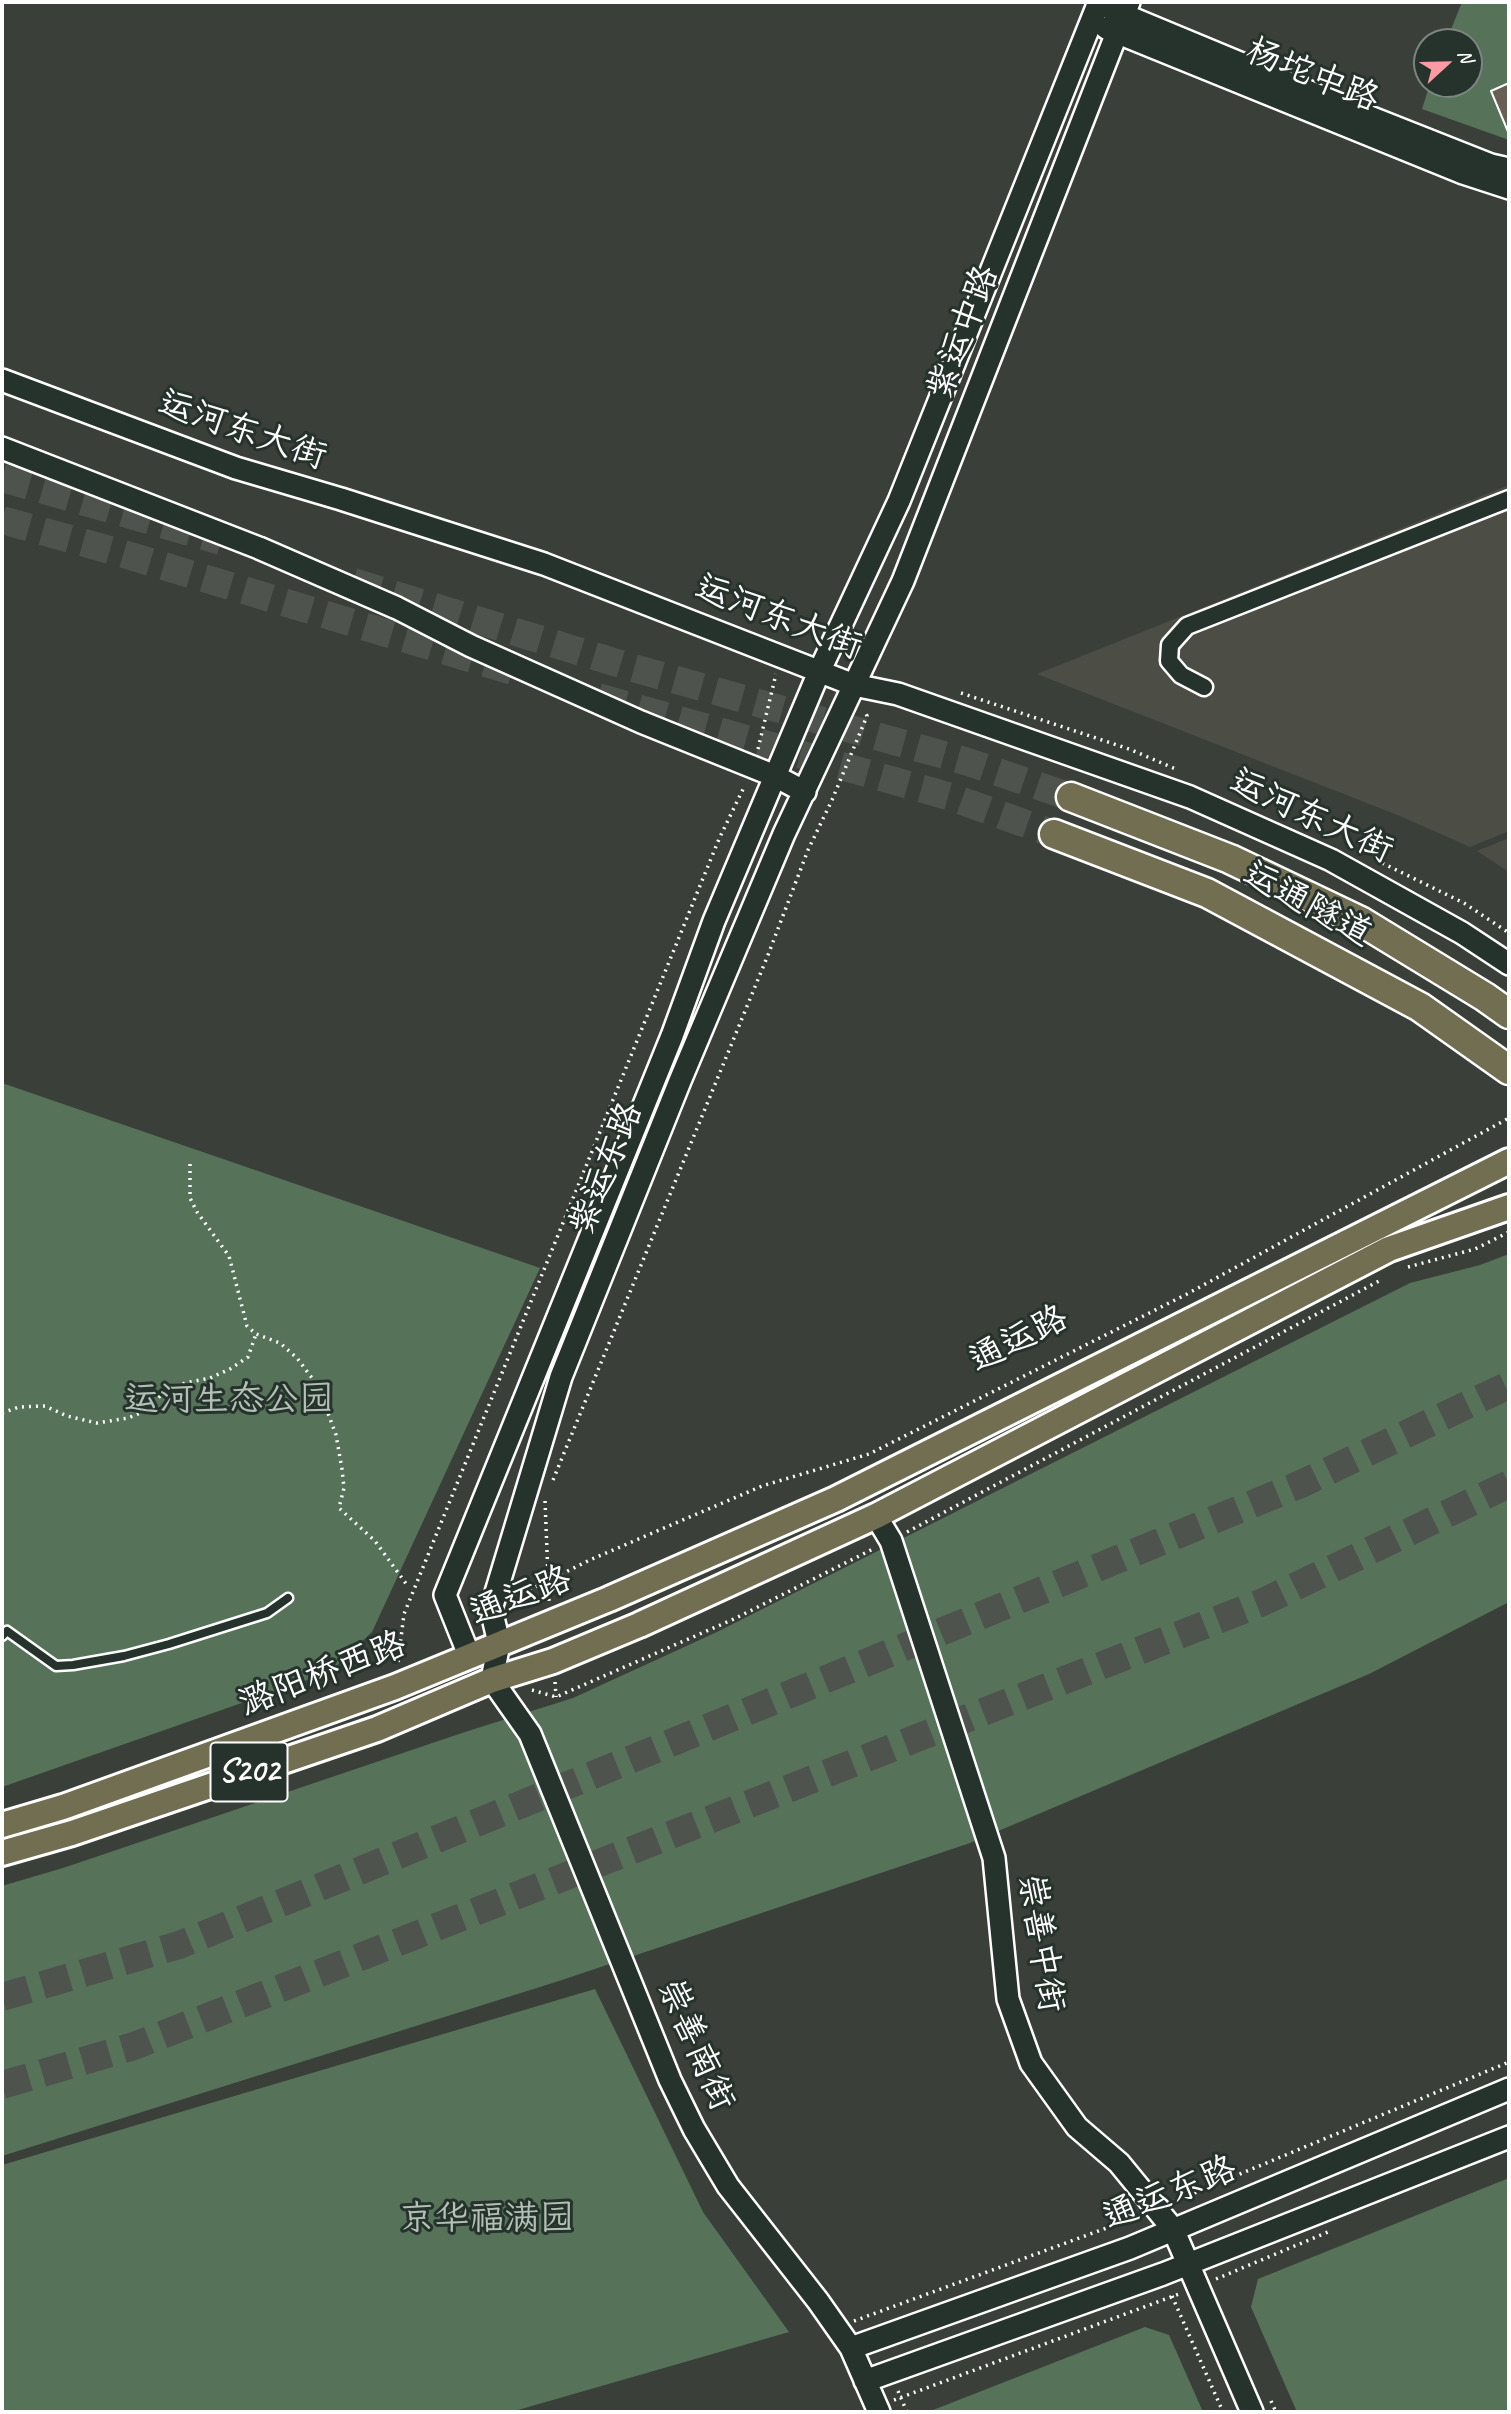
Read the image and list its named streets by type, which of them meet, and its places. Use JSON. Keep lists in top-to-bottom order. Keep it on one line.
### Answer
{"streets":{"highway":["运通隧道"],"main road":["杨坨中路","紫运中路","运河东大街","紫运东路","通运路","潞阳桥西路","S202","崇善中街","崇善南街","通运东路"]},"crossings":[["杨坨中路","紫运中路"],["紫运中路","运河东大街"],["紫运中路","紫运东路"],["运河东大街","紫运东路"],["紫运东路","通运路"],["紫运东路","潞阳桥西路"],["紫运东路","崇善南街"],["通运路","潞阳桥西路"],["通运路","崇善中街"],["通运路","崇善南街"],["潞阳桥西路","崇善南街"],["崇善中街","通运东路"],["崇善南街","通运东路"]],"parks":["运河生态公园","京华福满园"],"north":"right"}
